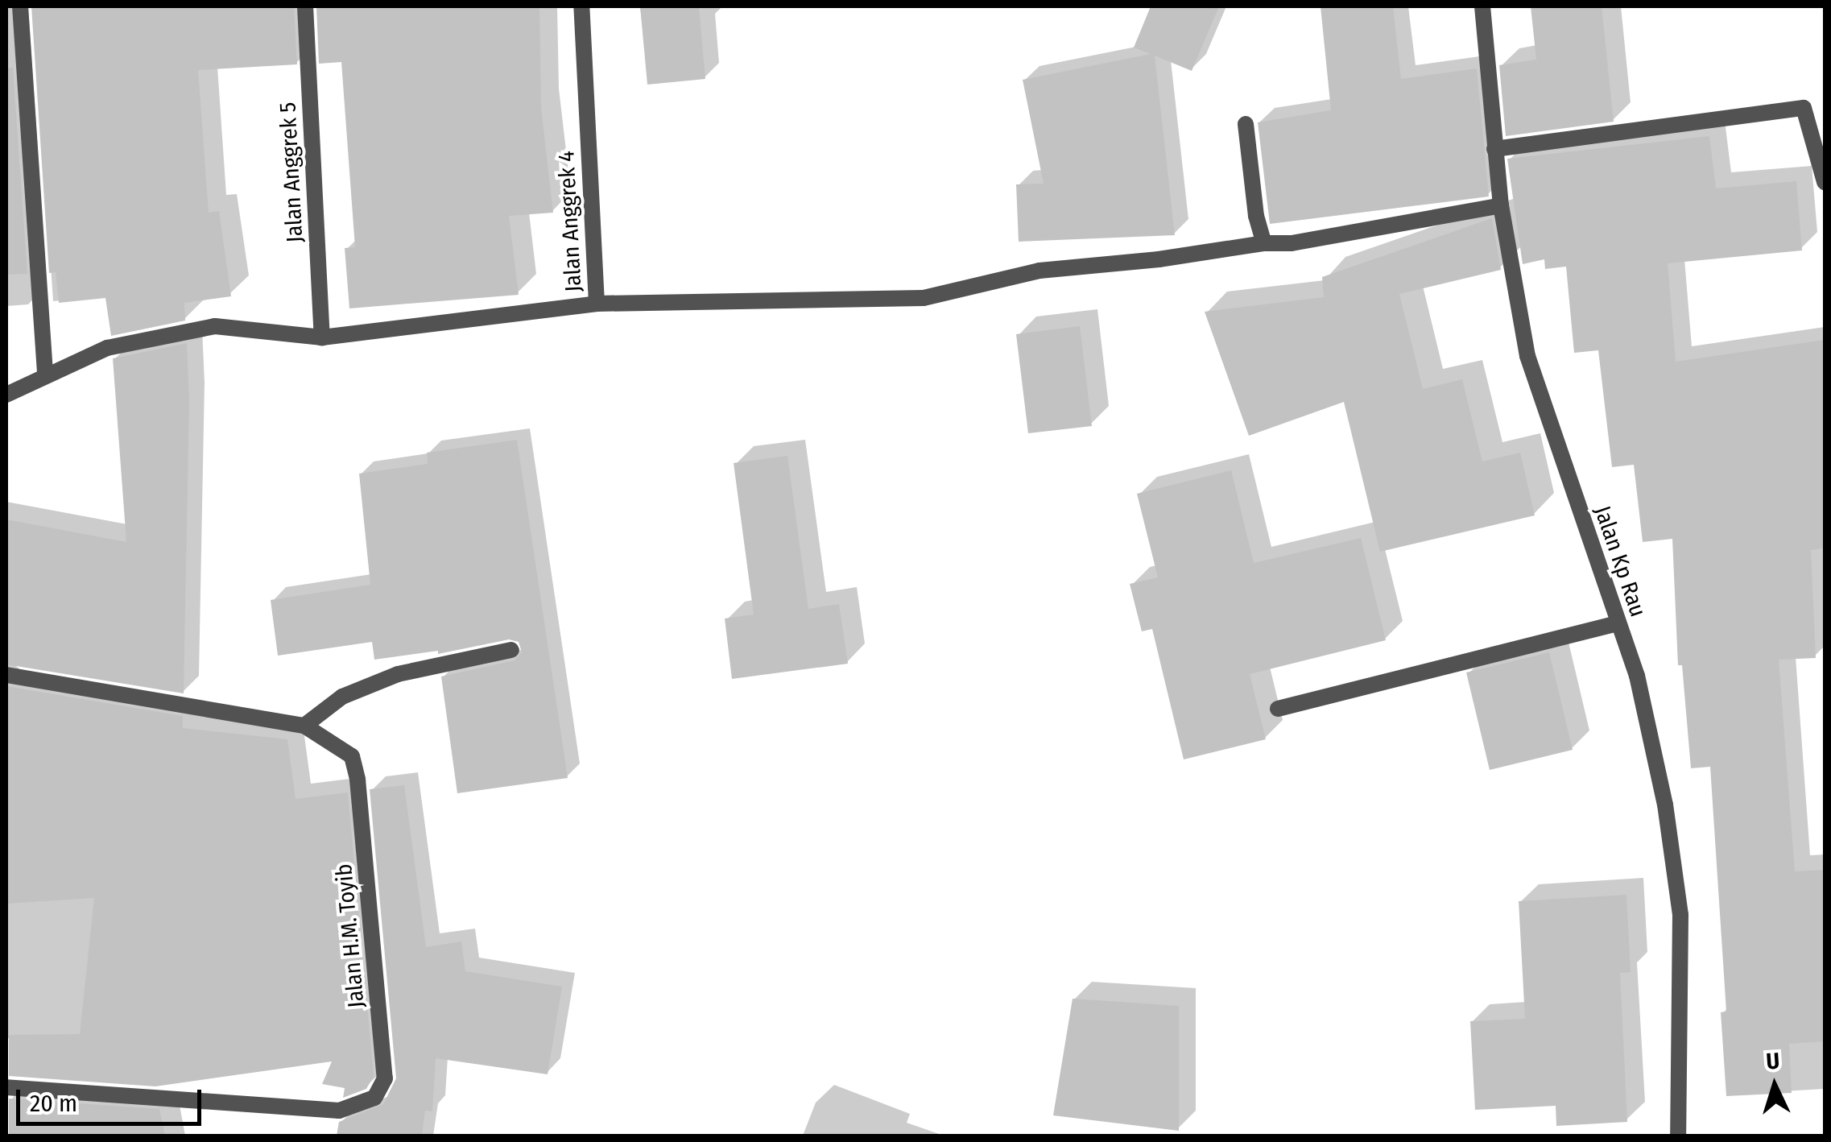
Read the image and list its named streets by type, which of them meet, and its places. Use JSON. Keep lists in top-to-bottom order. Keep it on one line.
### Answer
{"streets":{"street":["Jalan Anggrek 5","Jalan Anggrek 4","Jalan Kp Rau","Jalan H.M. Toyib"]},"crossings":[["Jalan Anggrek 5","Jalan Anggrek 4"]],"scale_bar":"20 m","north":"top"}
